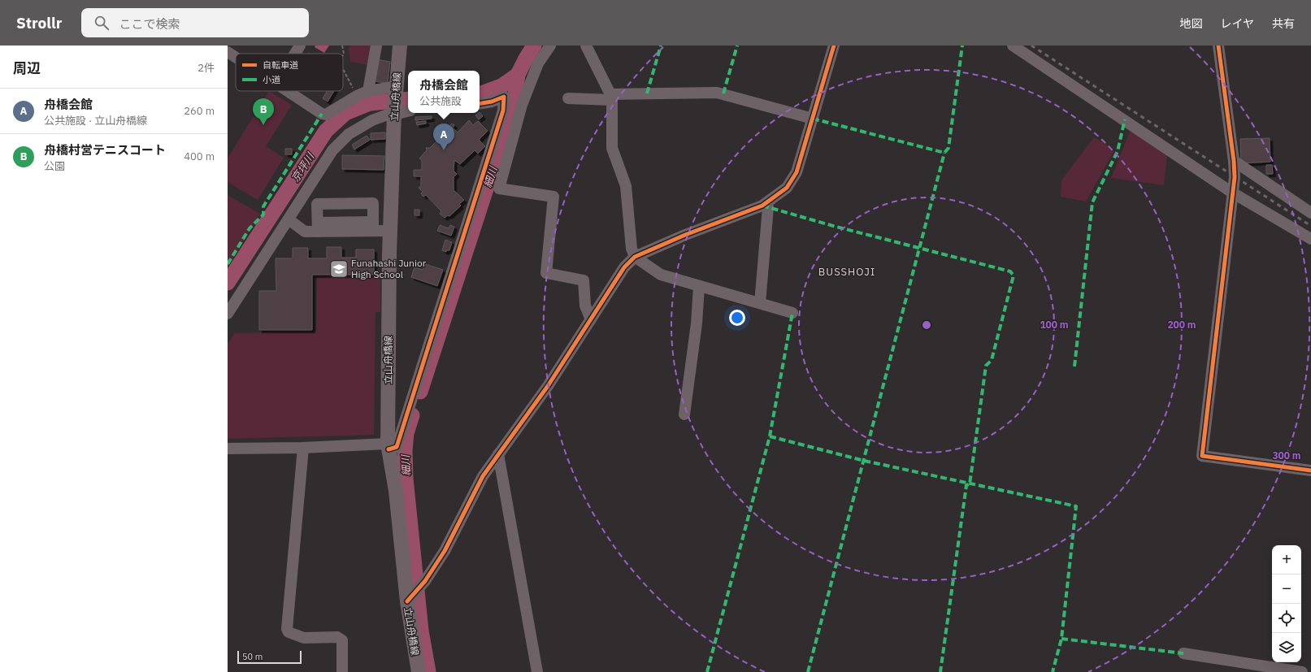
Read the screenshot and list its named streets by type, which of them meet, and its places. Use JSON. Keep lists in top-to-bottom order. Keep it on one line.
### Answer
{"streets":{"main road":["立山舟橋線"]},"districts":["BUSSHOJI"],"water":["京坪川","細川"],"places":{"school or university":["Funahashi Junior High School"]},"legend":["自転車道","小道"],"scale_bar":"50 m","page":{"header":"Strollr","search":"ここで検索","nav":["地図","レイヤ","共有"],"heading":["周辺","2件"],"popup":["舟橋会館","公共施設"],"list":[{"mark":"A","name":"舟橋会館","note":"公共施設 · 立山舟橋線","value":"260 m"},{"mark":"B","name":"舟橋村営テニスコート","note":"公園","value":"400 m"}],"pins":["B","A"],"map_buttons":["+","−"],"scale":"50 m"},"rings":["100 m","200 m","300 m"]}
